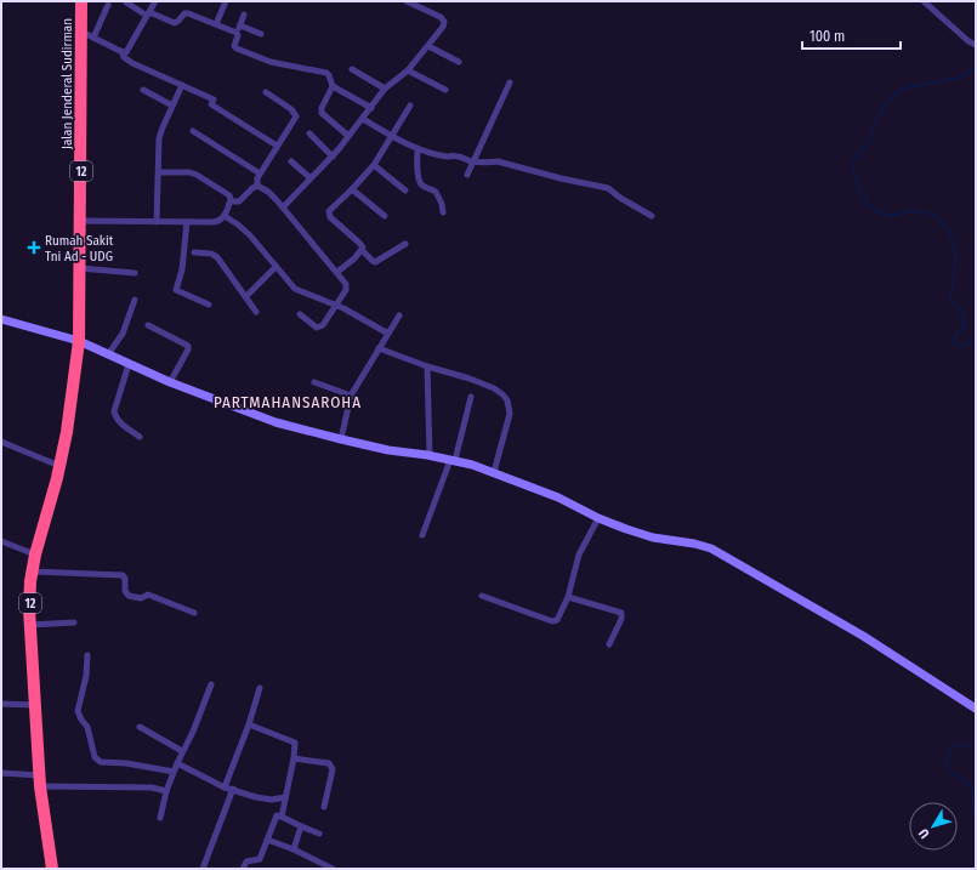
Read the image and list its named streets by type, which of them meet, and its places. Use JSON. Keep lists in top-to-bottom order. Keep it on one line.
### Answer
{"streets":{"highway":["Jalan Jenderal Sudirman","12"]},"crossings":[["Jalan Jenderal Sudirman","12"]],"districts":["PARTMAHANSAROHA"],"places":{"health":["Rumah Sakit Tni Ad - UDG"]},"scale_bar":"100 m","north":"bottom left"}
